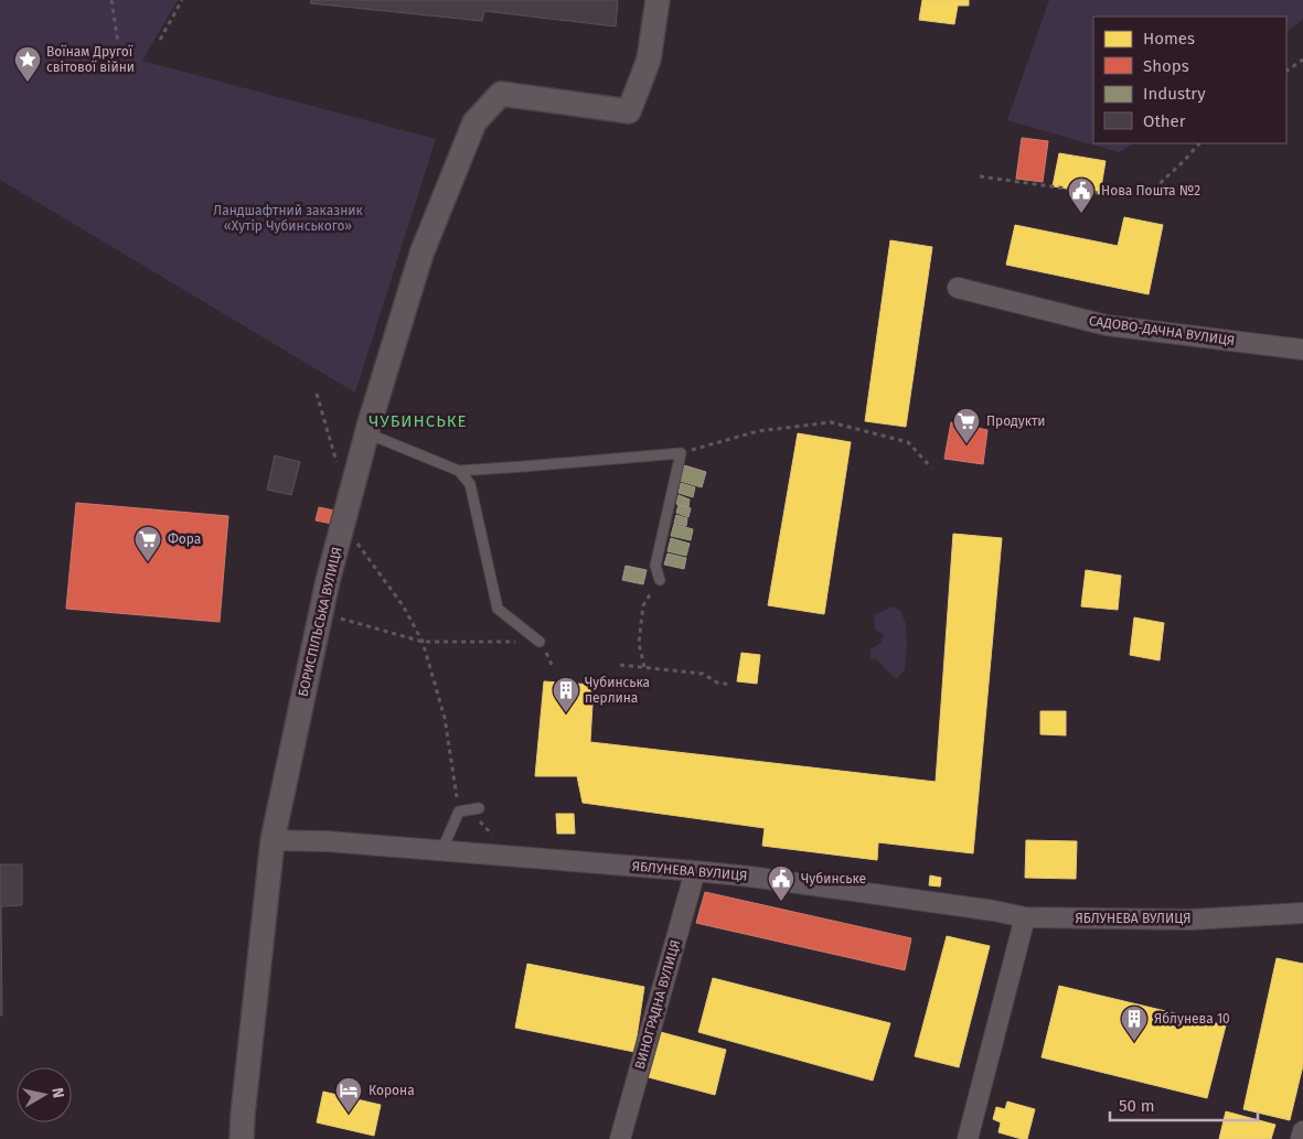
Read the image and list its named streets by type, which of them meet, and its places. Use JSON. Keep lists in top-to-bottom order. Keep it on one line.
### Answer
{"streets":{"street":["САДОВО-ДАЧНА ВУЛИЦЯ","БОРИСПІЛЬСЬКА ВУЛИЦЯ","ЯБЛУНЕВА ВУЛИЦЯ","ВИНОГРАДНА ВУЛИЦЯ"]},"crossings":[["БОРИСПІЛЬСЬКА ВУЛИЦЯ","ЯБЛУНЕВА ВУЛИЦЯ"],["ЯБЛУНЕВА ВУЛИЦЯ","ВИНОГРАДНА ВУЛИЦЯ"]],"districts":["ЧУБИНСЬКЕ"],"parks":["Ландшафтний заказник «Хутір Чубинського»"],"places":{"place":["Воїнам Другої світової війни"],"public building":["Нова Пошта №2","Чубинське"],"supermarket":["Продукти","Фора"],"building":["Чубинська перлина","Яблунева 10"],"hotel":["Корона"]},"legend":["Homes","Shops","Industry","Other"],"scale_bar":"50 m","north":"right"}
